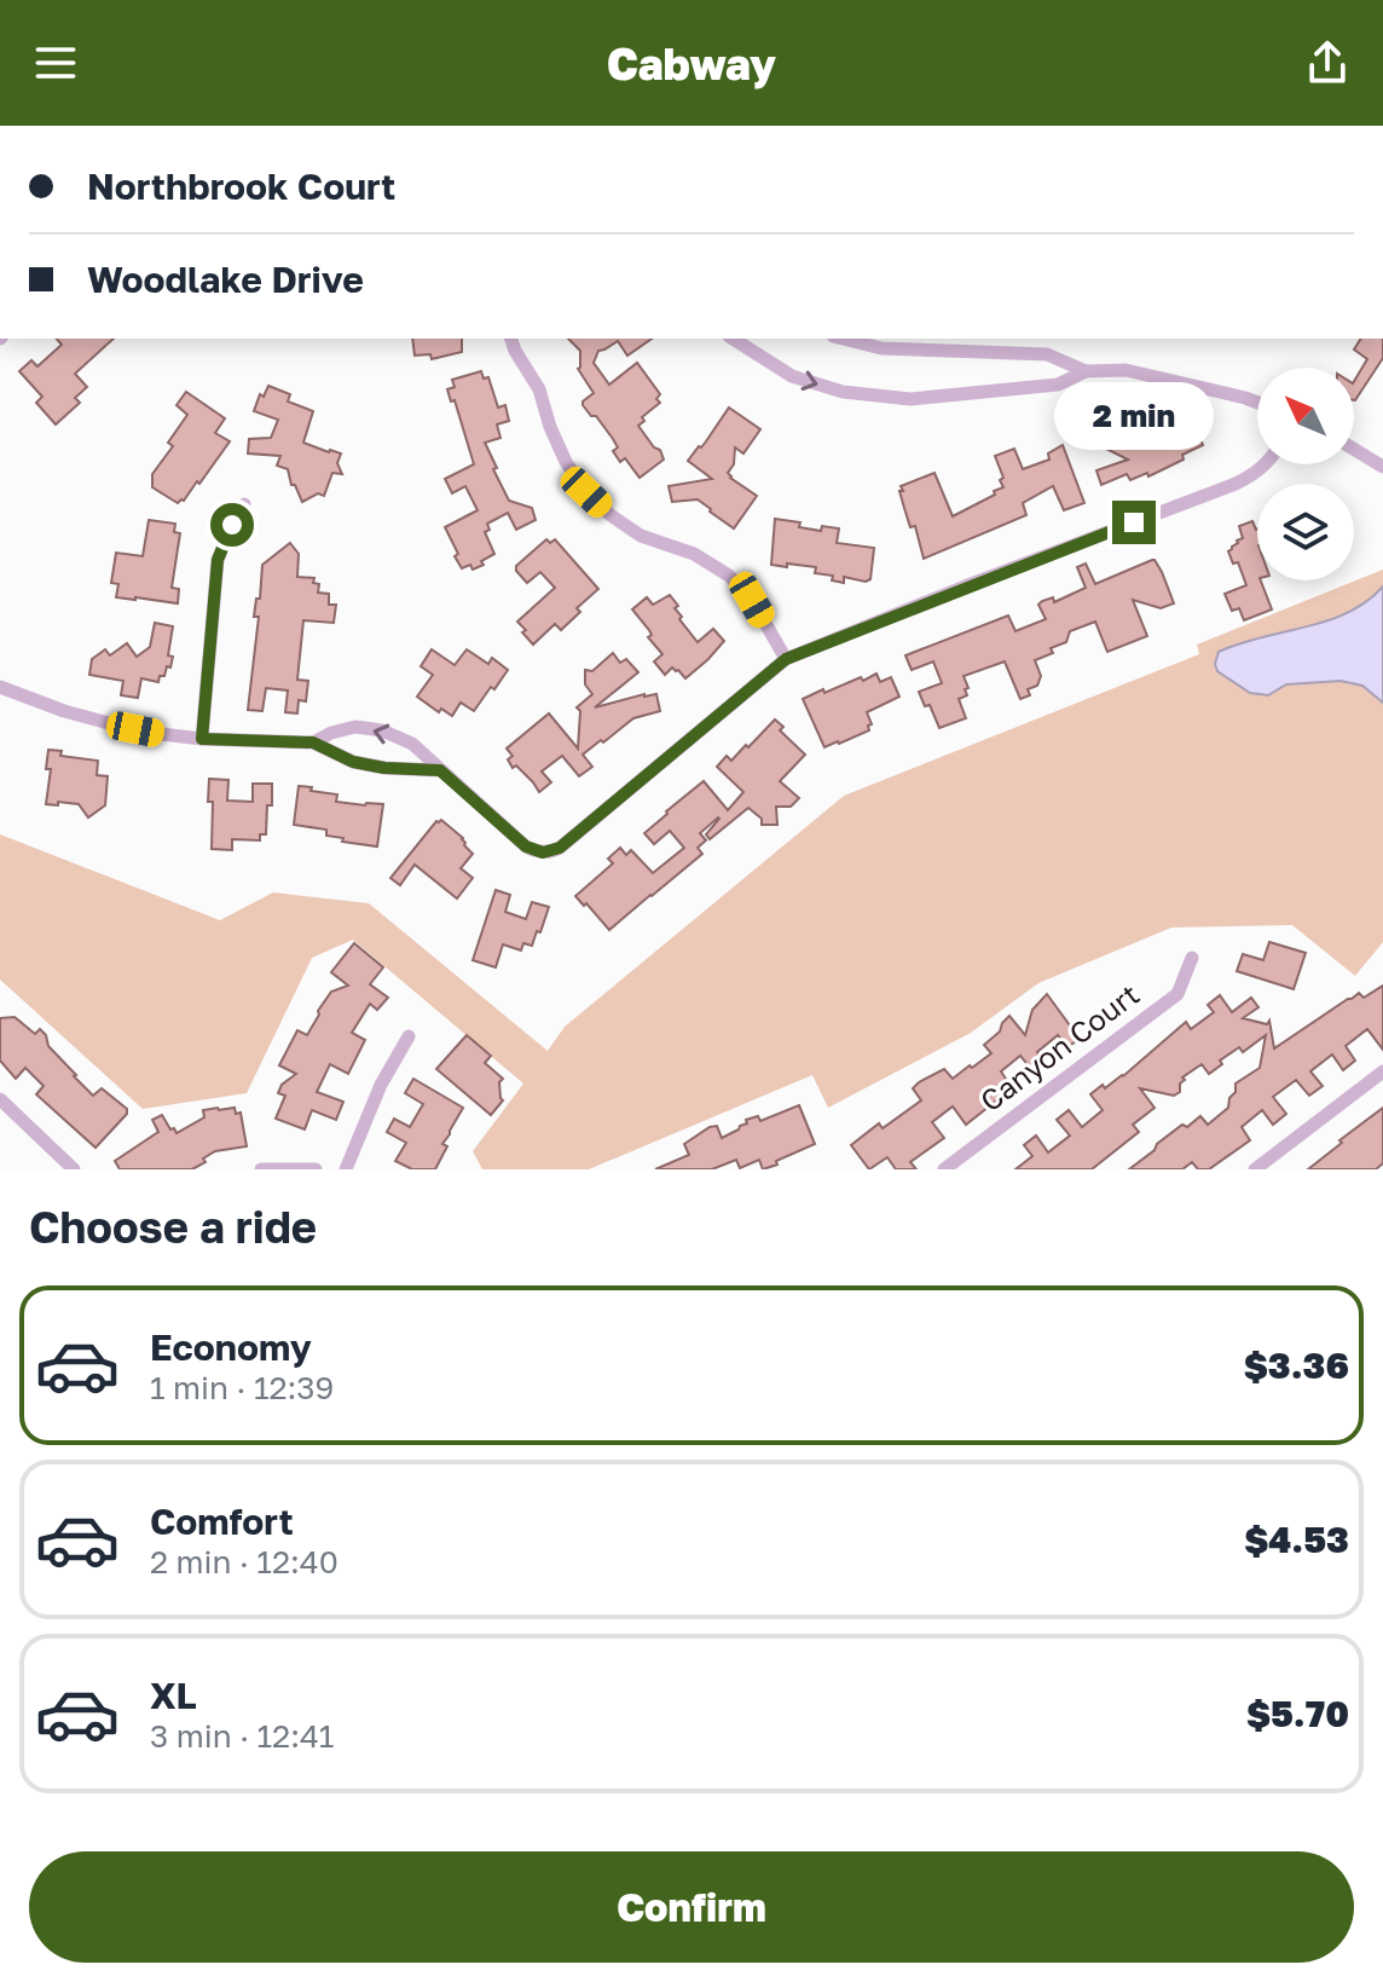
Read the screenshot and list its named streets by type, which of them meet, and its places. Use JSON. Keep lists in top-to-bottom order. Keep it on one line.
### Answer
{"streets":{"street":["Canyon Court"]},"north":"top left","page":{"header":"Cabway","banner":["Northbrook Court","Woodlake Drive"],"bubble":"2 min","heading":"Choose a ride","list":[{"name":"Economy","note":"1 min · 12:39","value":"$3.36"},{"name":"Comfort","note":"2 min · 12:40","value":"$4.53"},{"name":"XL","note":"3 min · 12:41","value":"$5.70"}],"buttons":"Confirm"}}
